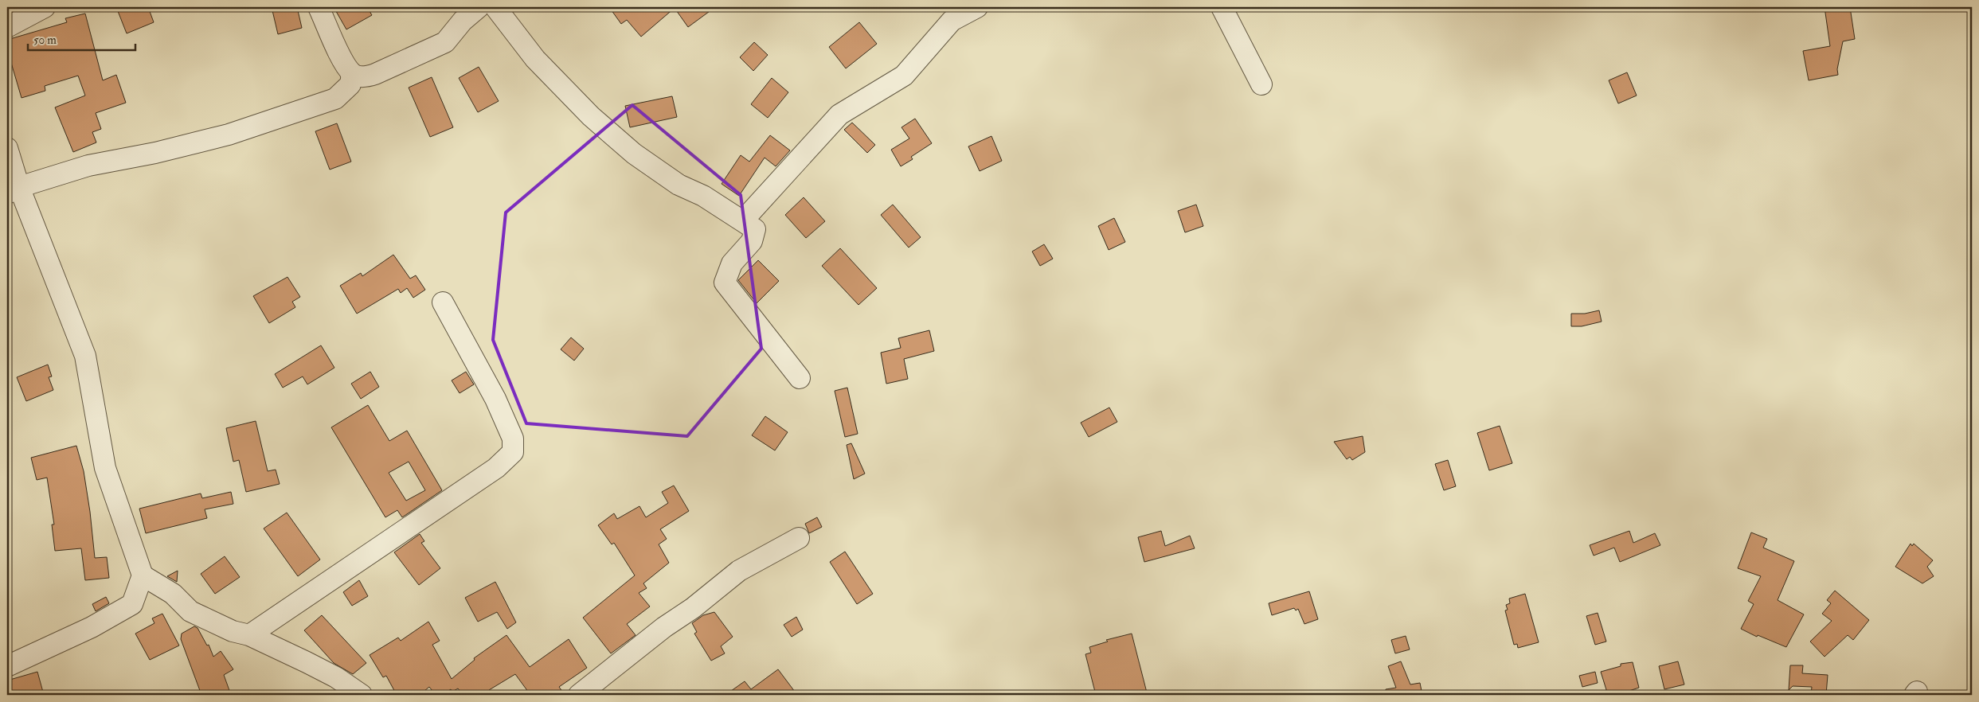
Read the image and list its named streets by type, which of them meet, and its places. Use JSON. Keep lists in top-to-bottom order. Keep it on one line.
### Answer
{"scale_bar":"50 m"}
